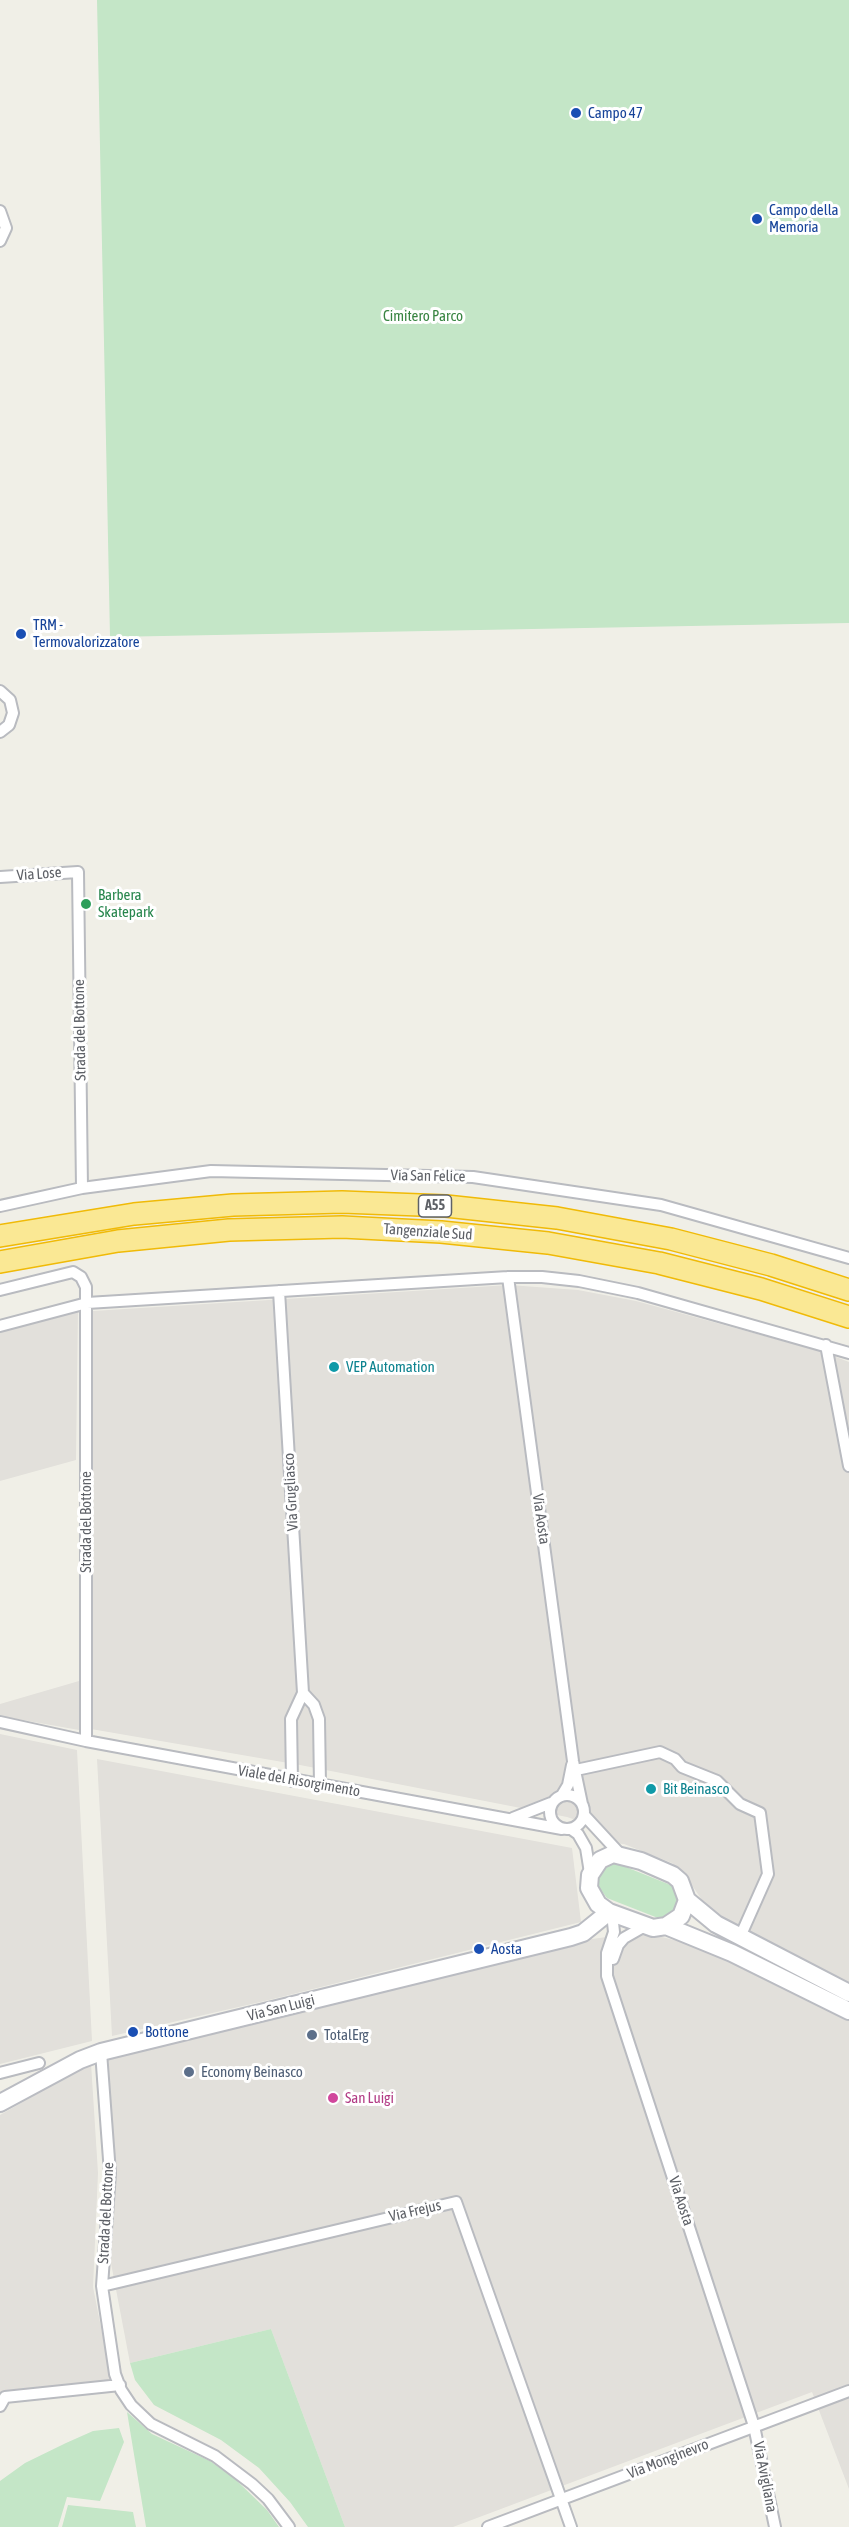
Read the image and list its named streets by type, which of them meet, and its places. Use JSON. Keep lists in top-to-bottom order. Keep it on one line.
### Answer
{"streets":{"highway":["A55","Tangenziale Sud"],"street":["Via Lose","Strada del Bottone","Via San Felice","Via Grugliasco","Via Aosta","Viale del Risorgimento","Via San Luigi","Via Frejus","Via Monginevro","Via Avigliana"]},"crossings":[["Via Lose","Strada del Bottone"],["Strada del Bottone","Via San Felice"],["Strada del Bottone","Viale del Risorgimento"],["Strada del Bottone","Via San Luigi"],["Strada del Bottone","Via Frejus"],["Via Grugliasco","Viale del Risorgimento"],["Via Aosta","Viale del Risorgimento"],["Via Aosta","Via San Luigi"],["Via Aosta","Via Monginevro"],["Via Aosta","Via Avigliana"],["Via Frejus","Via Monginevro"],["Via Monginevro","Via Avigliana"]],"parks":["Cimitero Parco"],"places":["Campo 47","Campo della Memoria","TRM - Termovalorizzatore","Barbera Skatepark","VEP Automation","Bit Beinasco","Aosta","Bottone","TotalErg","Economy Beinasco","San Luigi"]}
